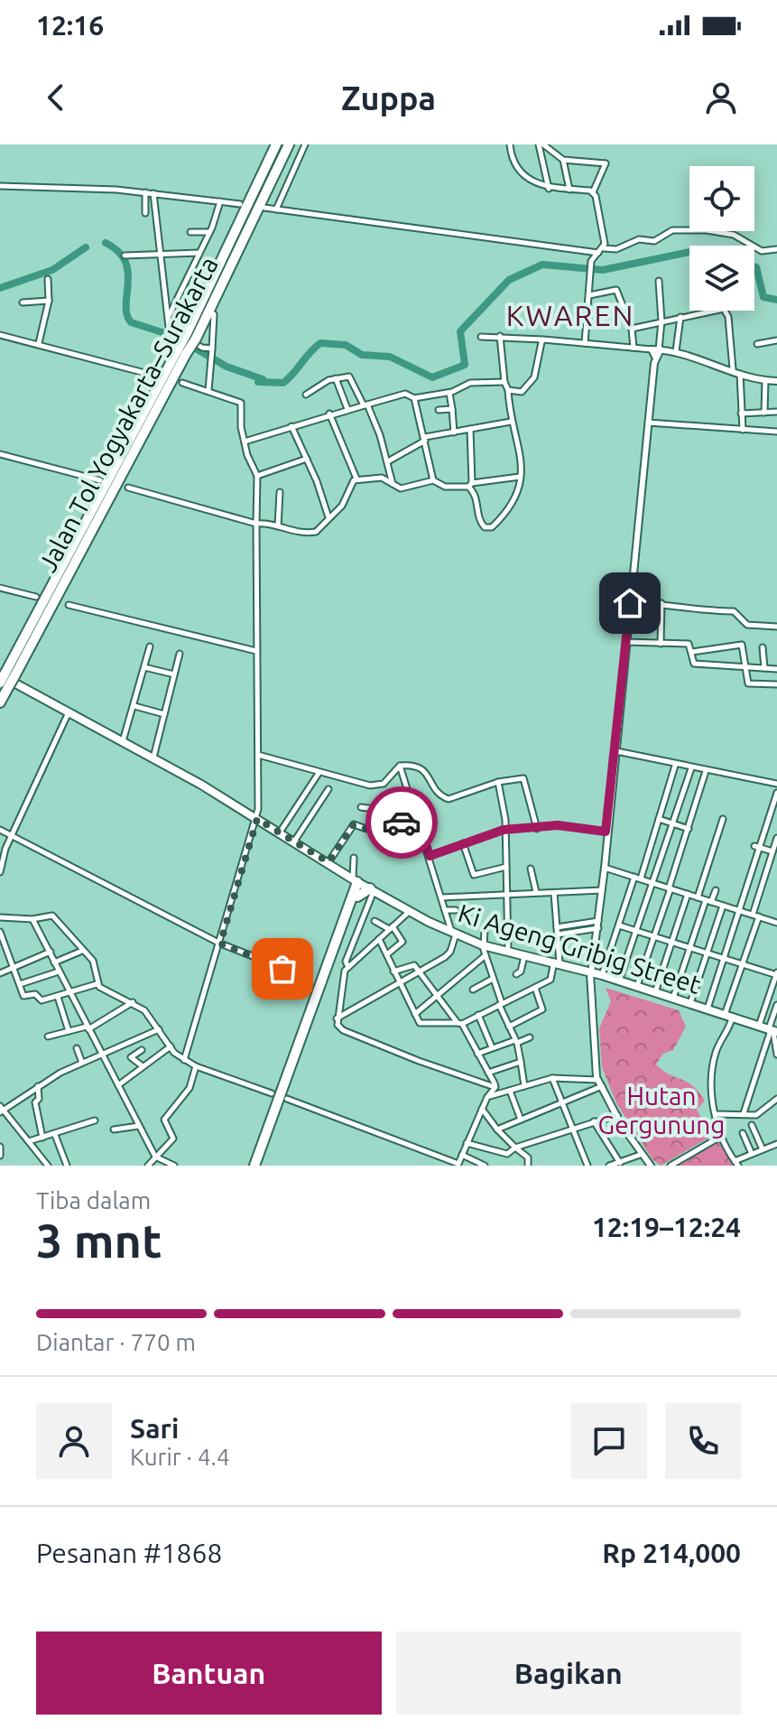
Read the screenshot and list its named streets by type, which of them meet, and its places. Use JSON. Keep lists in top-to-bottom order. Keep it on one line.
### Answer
{"streets":{"highway":["Jalan Tol Yogyakarta–Surakarta"],"main road":["Ki Ageng Gribig Street"]},"crossings":[["Jalan Tol Yogyakarta–Surakarta","Ki Ageng Gribig Street"]],"districts":["KWAREN"],"parks":["Hutan Gergunung"],"page":{"status":"12:16","header":"Zuppa","heading":["3 mnt","Tiba dalam","12:19–12:24"],"panel":["Sari","Kurir · 4.4","Pesanan #1868","Rp 214,000"],"bar":"Diantar · 770 m","buttons":["Bantuan","Bagikan"]}}
